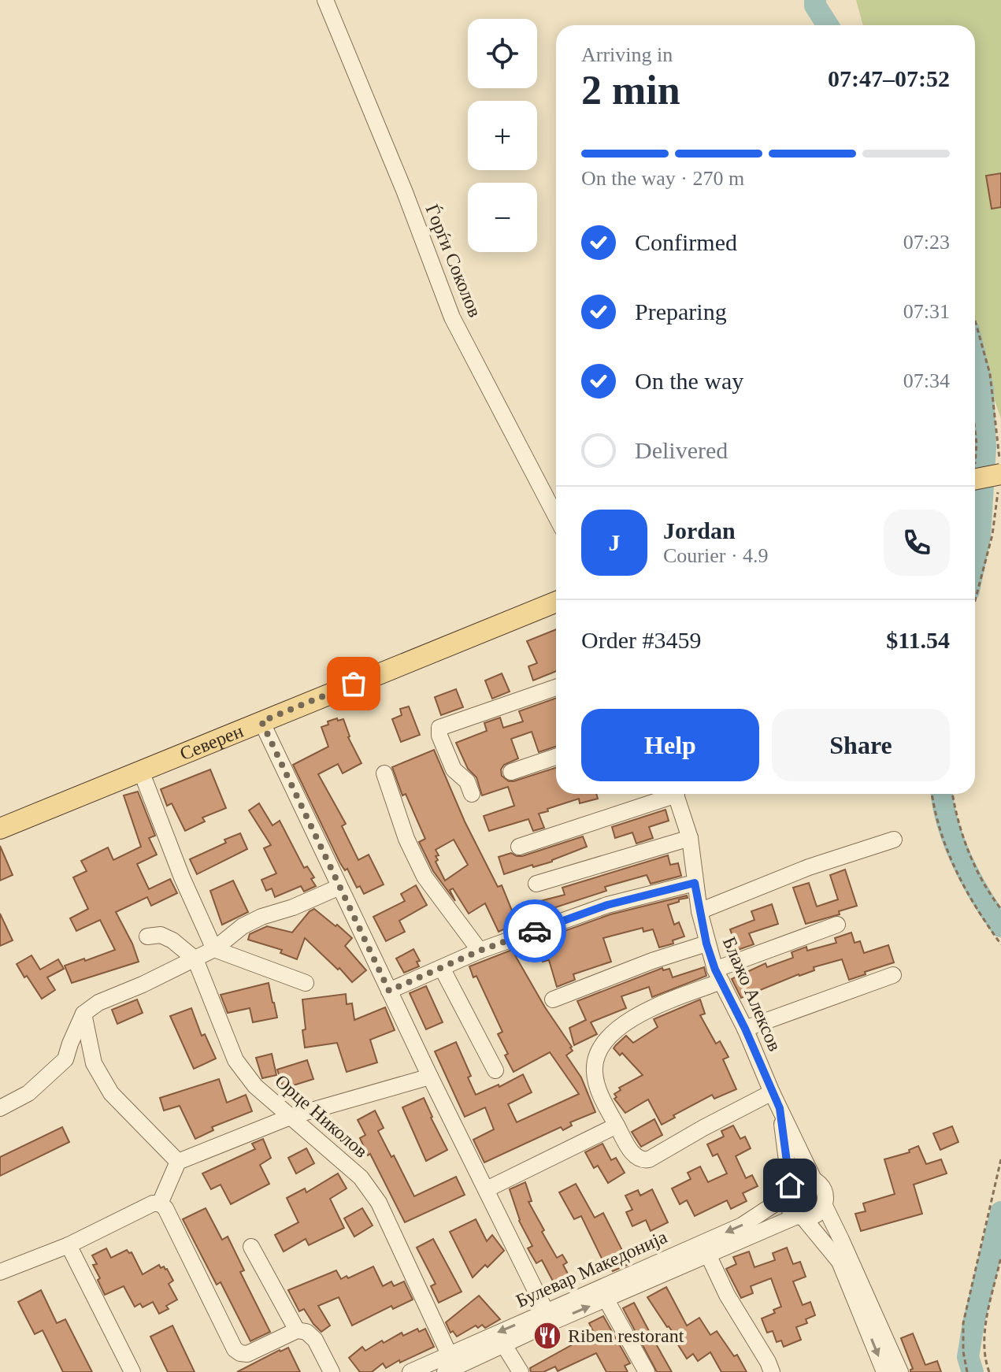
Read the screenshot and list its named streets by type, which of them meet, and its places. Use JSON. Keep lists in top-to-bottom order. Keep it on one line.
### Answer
{"streets":{"main road":["Северен"],"street":["Ѓорѓи Соколов","Блажо Алексов","Орце Николов","Булевар Македонија"]},"crossings":[["Блажо Алексов","Булевар Македонија"],["Орце Николов","Булевар Македонија"]],"places":{"restaurant":["Riben restorant"]},"page":{"map_buttons":["+","−"],"heading":["2 min","Arriving in","07:47–07:52"],"panel":["Jordan","Courier · 4.9","Order #3459","$11.54"],"bar":"On the way · 270 m","list":[["Confirmed","07:23"],["Preparing","07:31"],["On the way","07:34"],"Delivered"],"round":"J","buttons":["Help","Share"]}}
